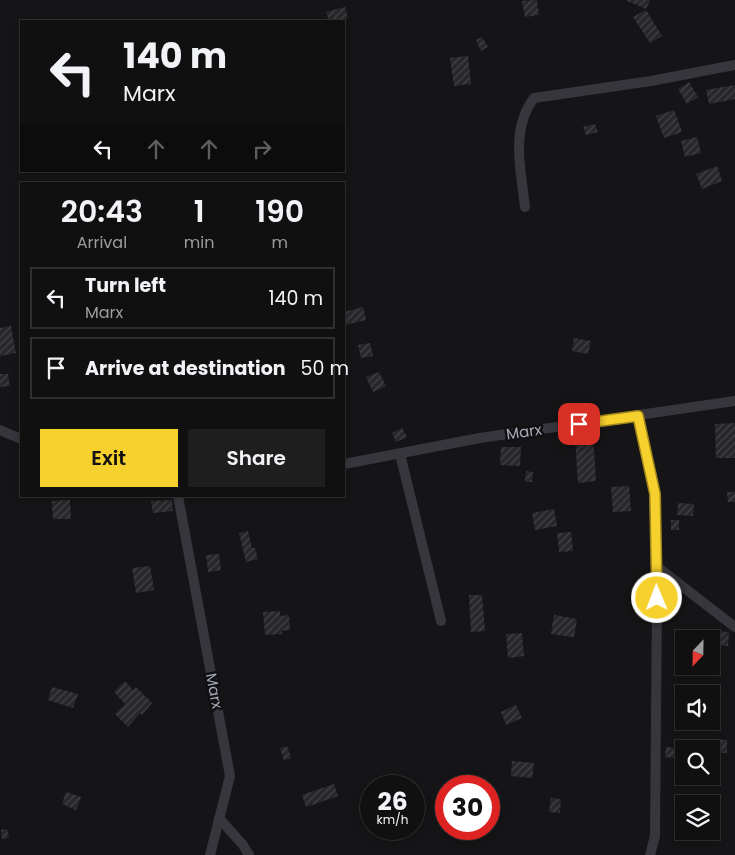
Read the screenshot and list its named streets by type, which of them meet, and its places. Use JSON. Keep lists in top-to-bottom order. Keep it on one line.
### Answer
{"streets":{"street":["Marx"]},"north":"bottom","page":{"turn":["140 m","Marx"],"eta":["20:43","Arrival","1","min","190","m"],"list":[{"name":"Turn left","note":"Marx","value":"140 m"},{"name":"Arrive at destination","value":"50 m"}],"buttons":["Exit","Share"],"speed":"26 km/h","limit":"30"}}
